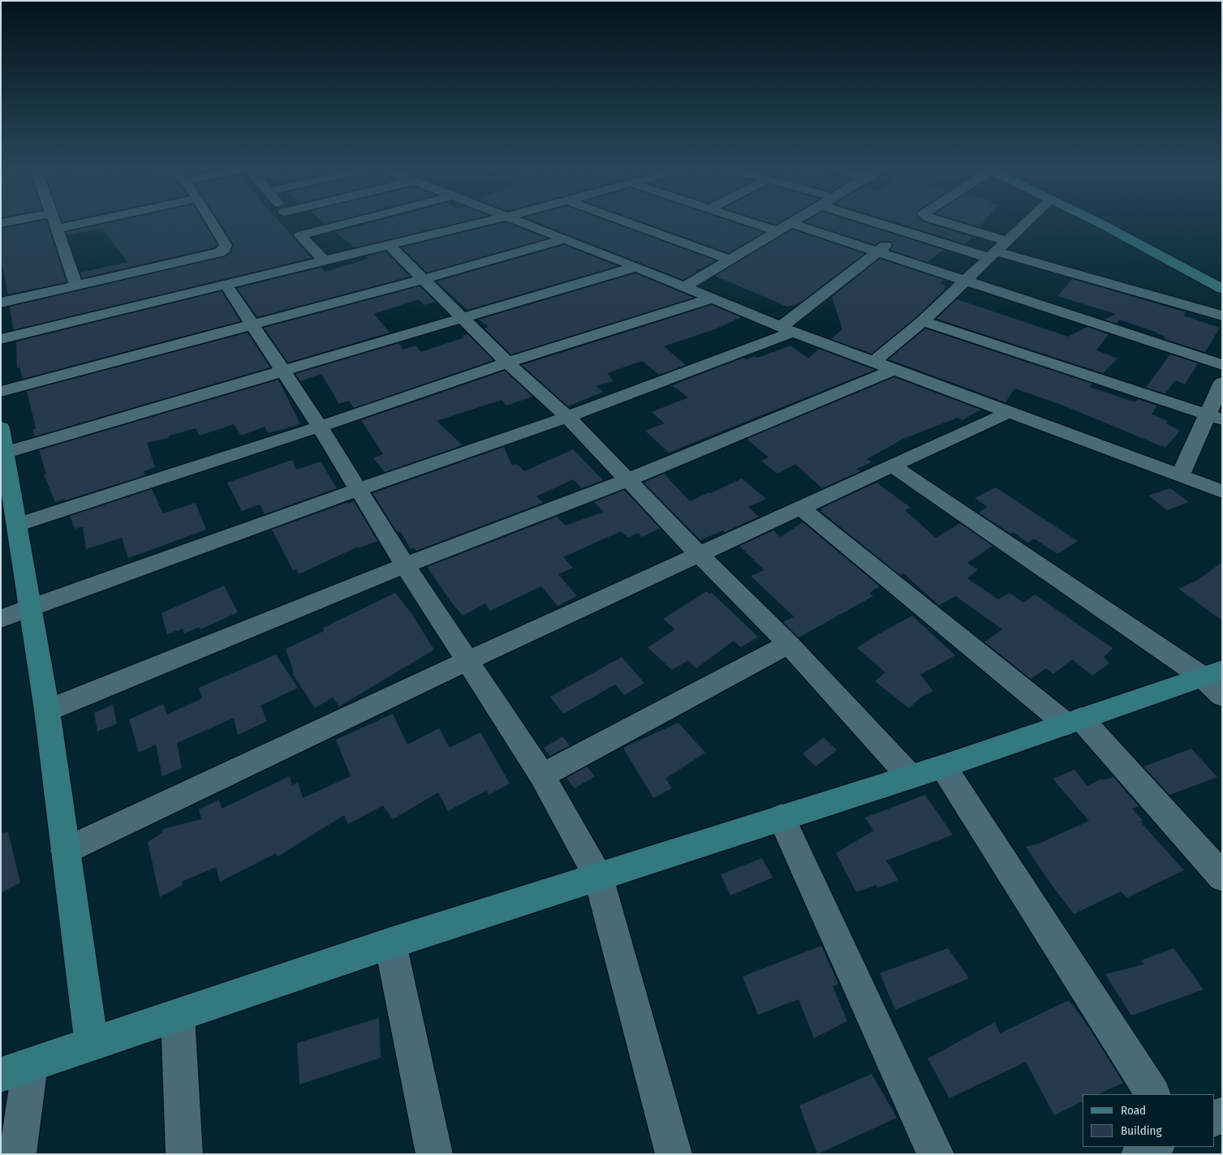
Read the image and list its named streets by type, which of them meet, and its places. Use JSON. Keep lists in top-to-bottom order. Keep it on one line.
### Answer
{"legend":["Road","Building"]}
